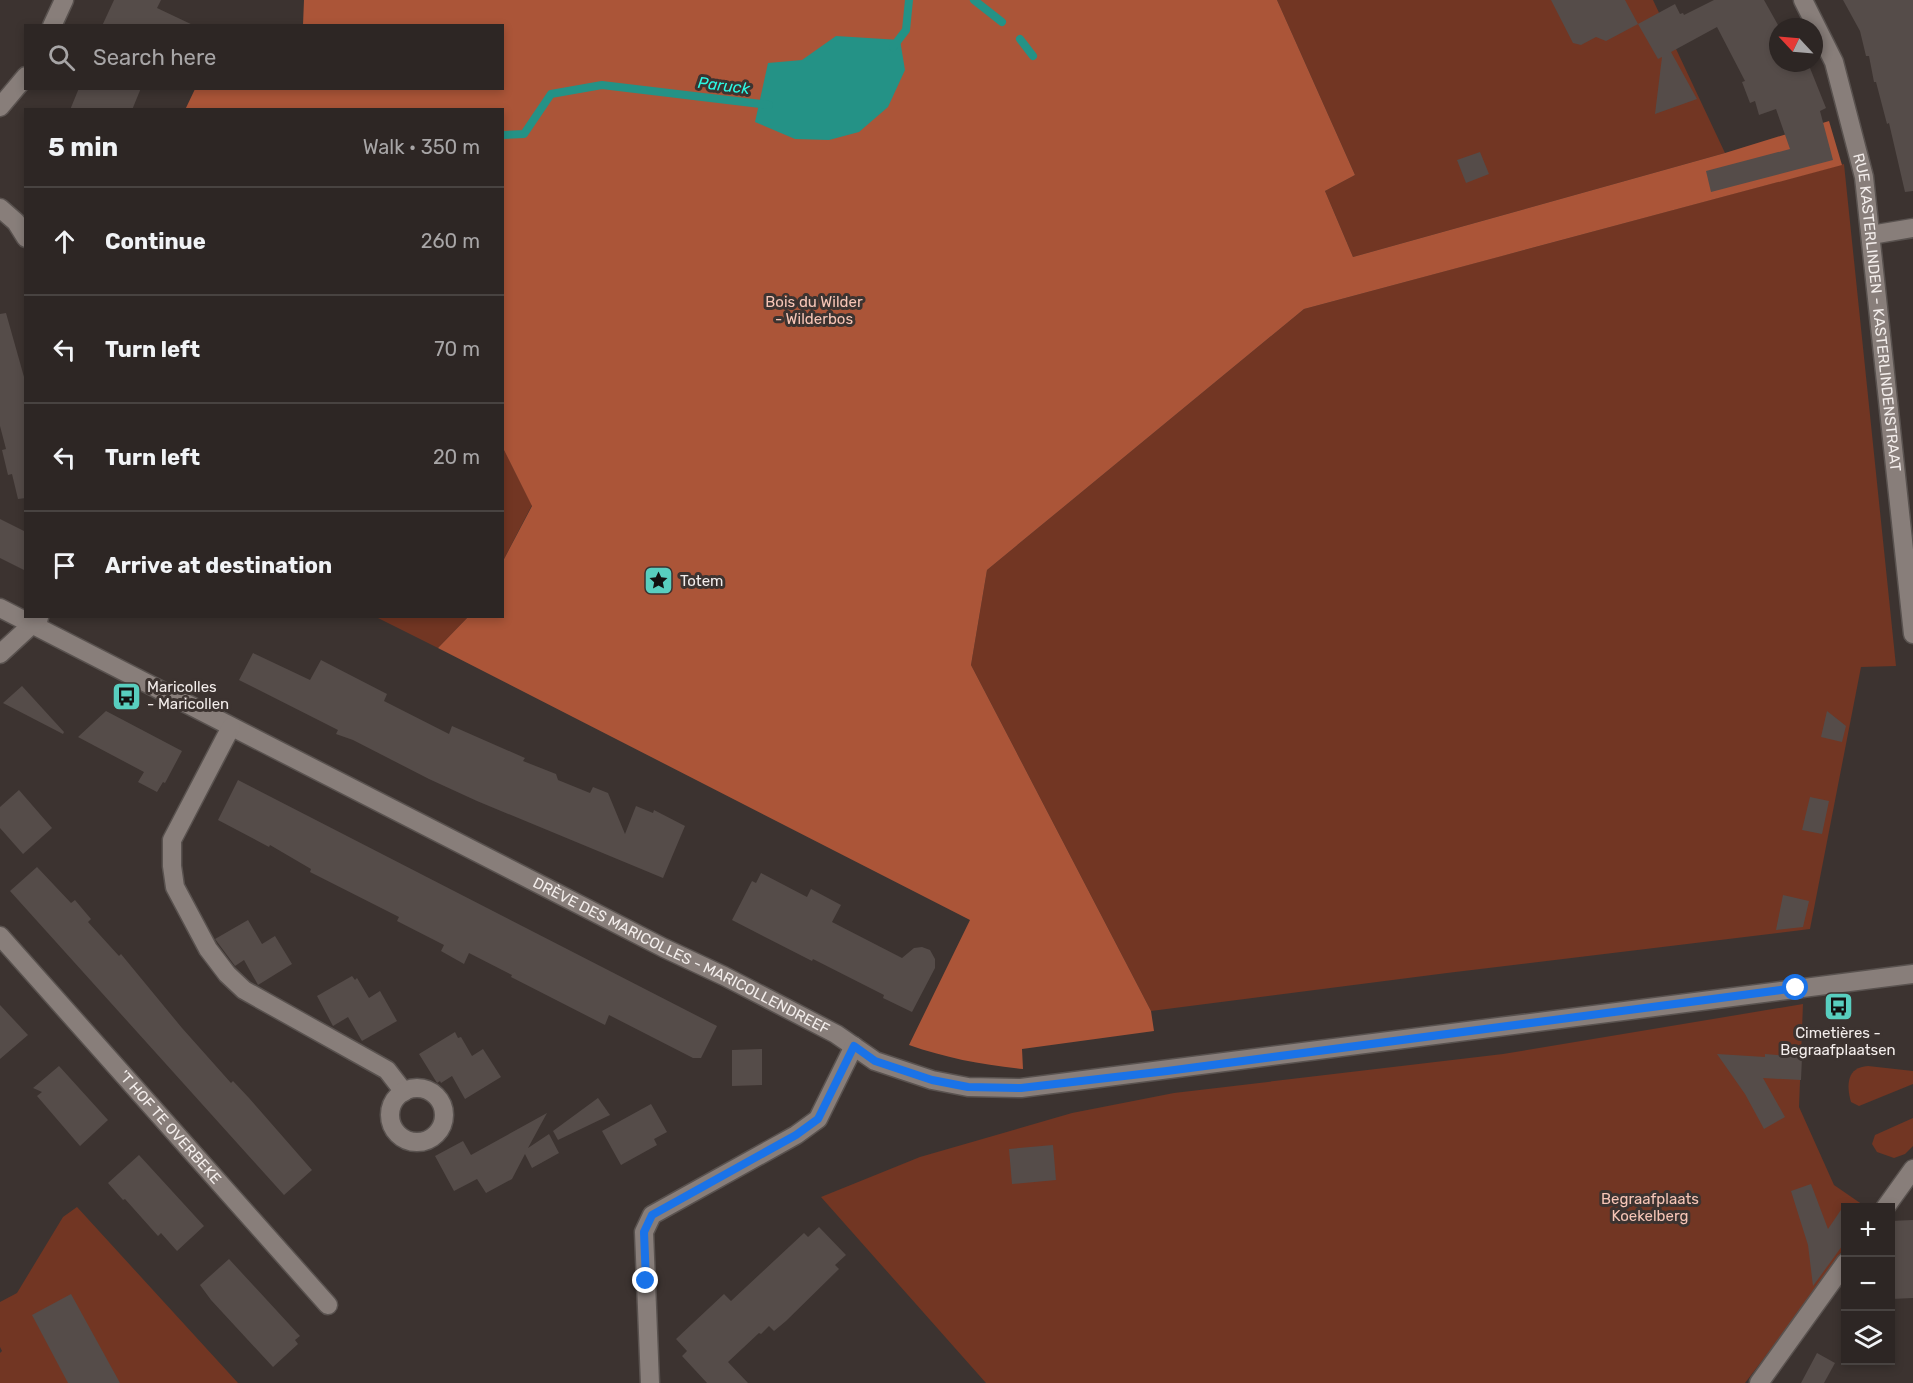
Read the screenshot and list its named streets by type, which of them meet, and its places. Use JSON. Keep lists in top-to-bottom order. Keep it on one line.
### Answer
{"streets":{"street":["RUE KASTERLINDEN - KASTERLINDENSTRAAT","DRÈVE DES MARICOLLES - MARICOLLENDREEF","'T HOF TE OVERBEKE"]},"water":["Paruck"],"parks":["Bois du Wilder - Wilderbos","Begraafplaats Koekelberg"],"places":{"place":["Totem"],"bus stop":["Maricolles - Maricollen","Cimetières - Begraafplaatsen"]},"north":"top left","page":{"search":"Search here","heading":["5 min","Walk · 350 m"],"list":[["Continue","260 m"],["Turn left","70 m"],["Turn left","20 m"],"Arrive at destination"],"map_buttons":["+","−"]}}
